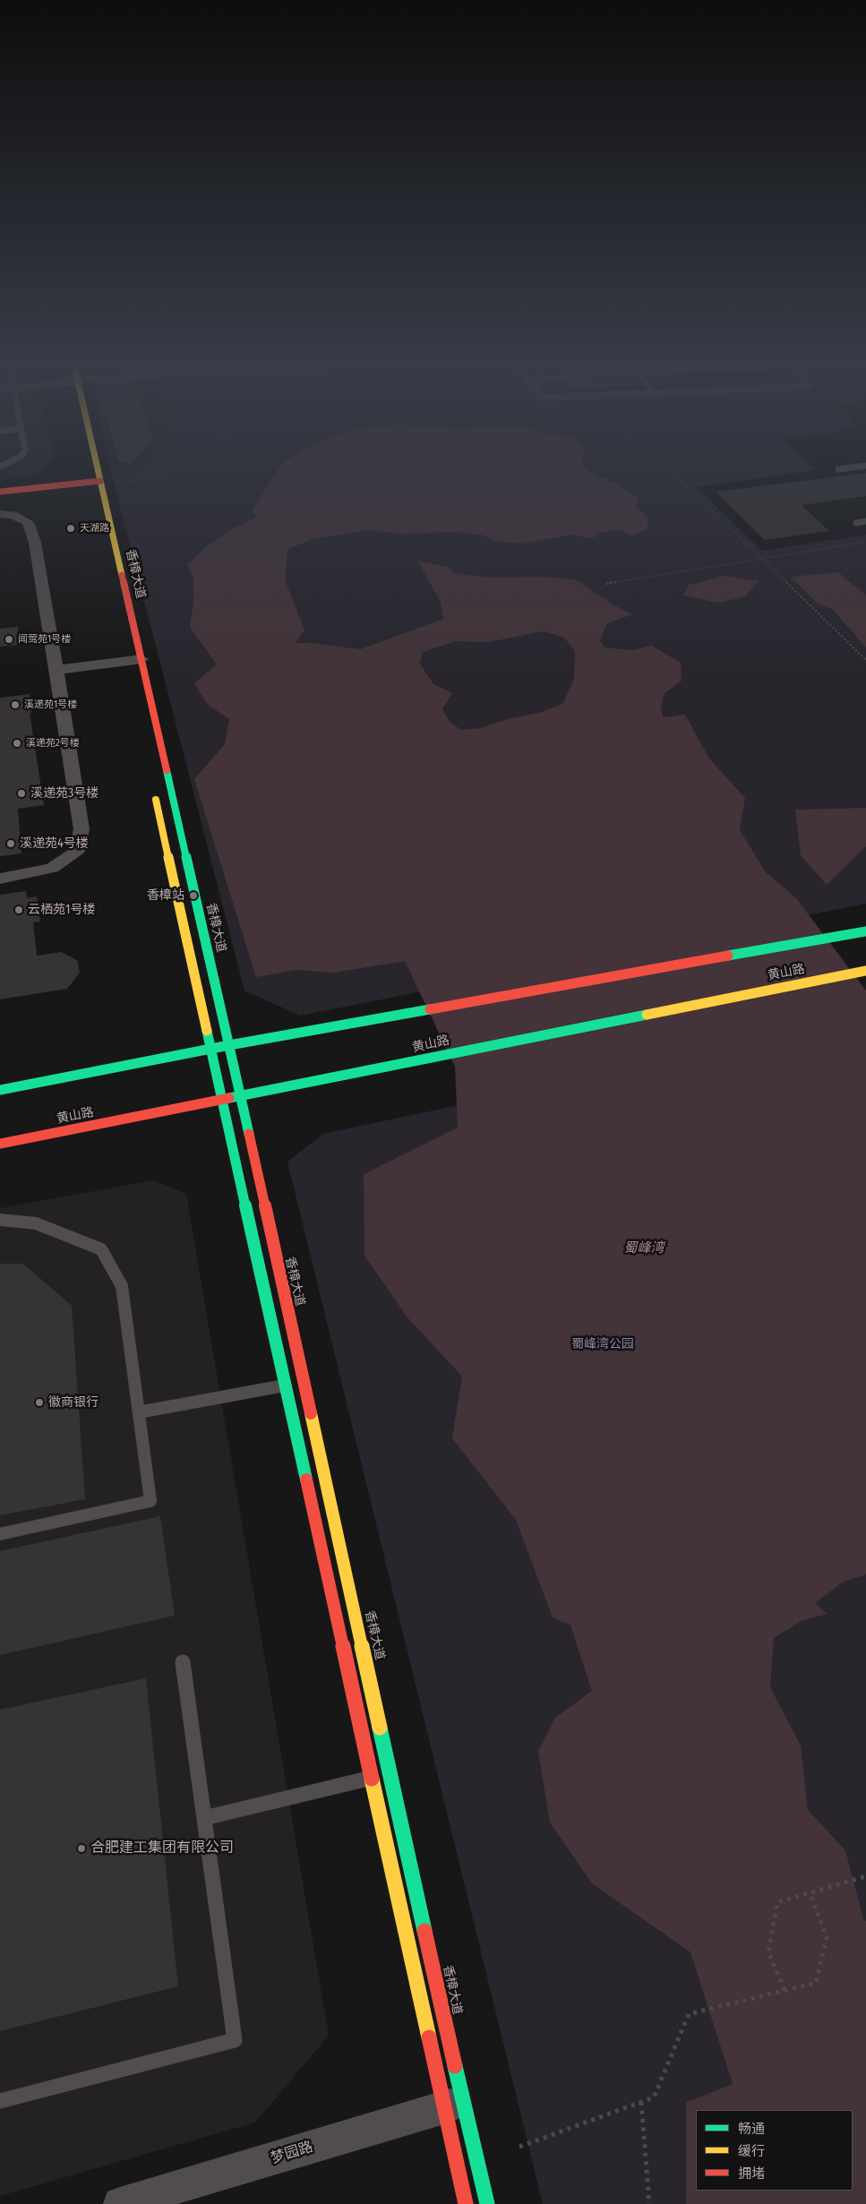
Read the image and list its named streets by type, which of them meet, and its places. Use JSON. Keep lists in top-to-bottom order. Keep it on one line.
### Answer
{"streets":{"street":["香樟大道","黄山路","梦园路"]},"crossings":[["香樟大道","黄山路"],["香樟大道","梦园路"]],"water":["蜀峰湾"],"parks":["蜀峰湾公园"],"places":["天湖路","闻莺苑1号楼","溪递苑1号楼","溪递苑2号楼","溪递苑3号楼","溪递苑4号楼","香樟站","云栖苑1号楼","徽商银行","合肥建工集团有限公司"],"legend":["畅通","缓行","拥堵"]}
